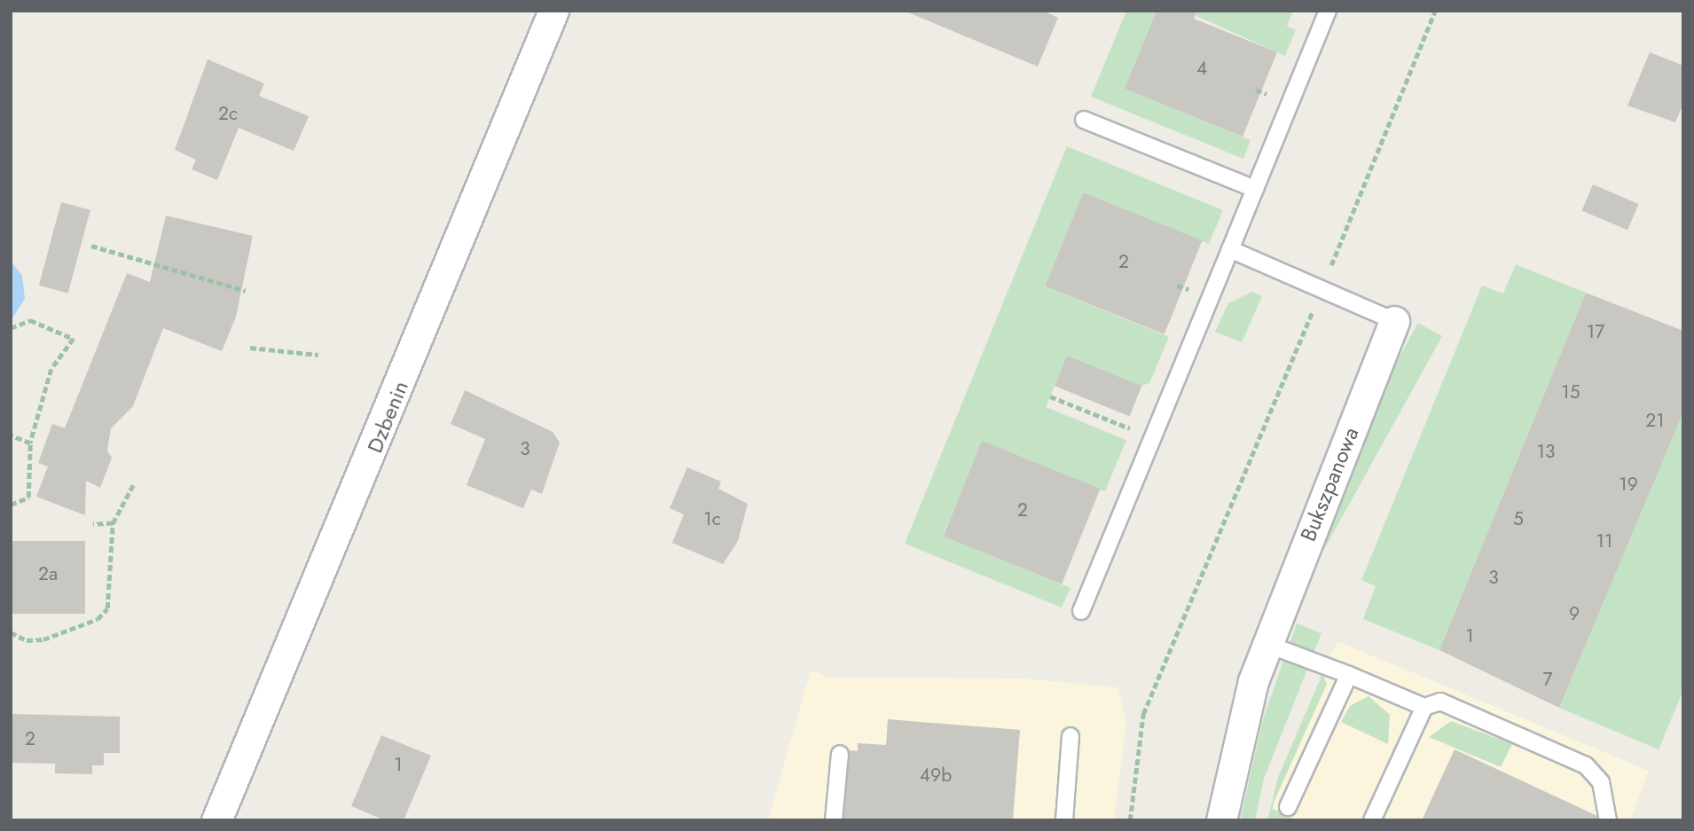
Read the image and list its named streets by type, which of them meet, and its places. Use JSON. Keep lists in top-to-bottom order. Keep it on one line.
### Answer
{"streets":{"street":["Dzbenin","Bukszpanowa"]},"house_numbers":["4","2c","2","17","15","21","3","13","19","2","1c","5","11","2a","3","9","1","7","2","1","49b"]}
